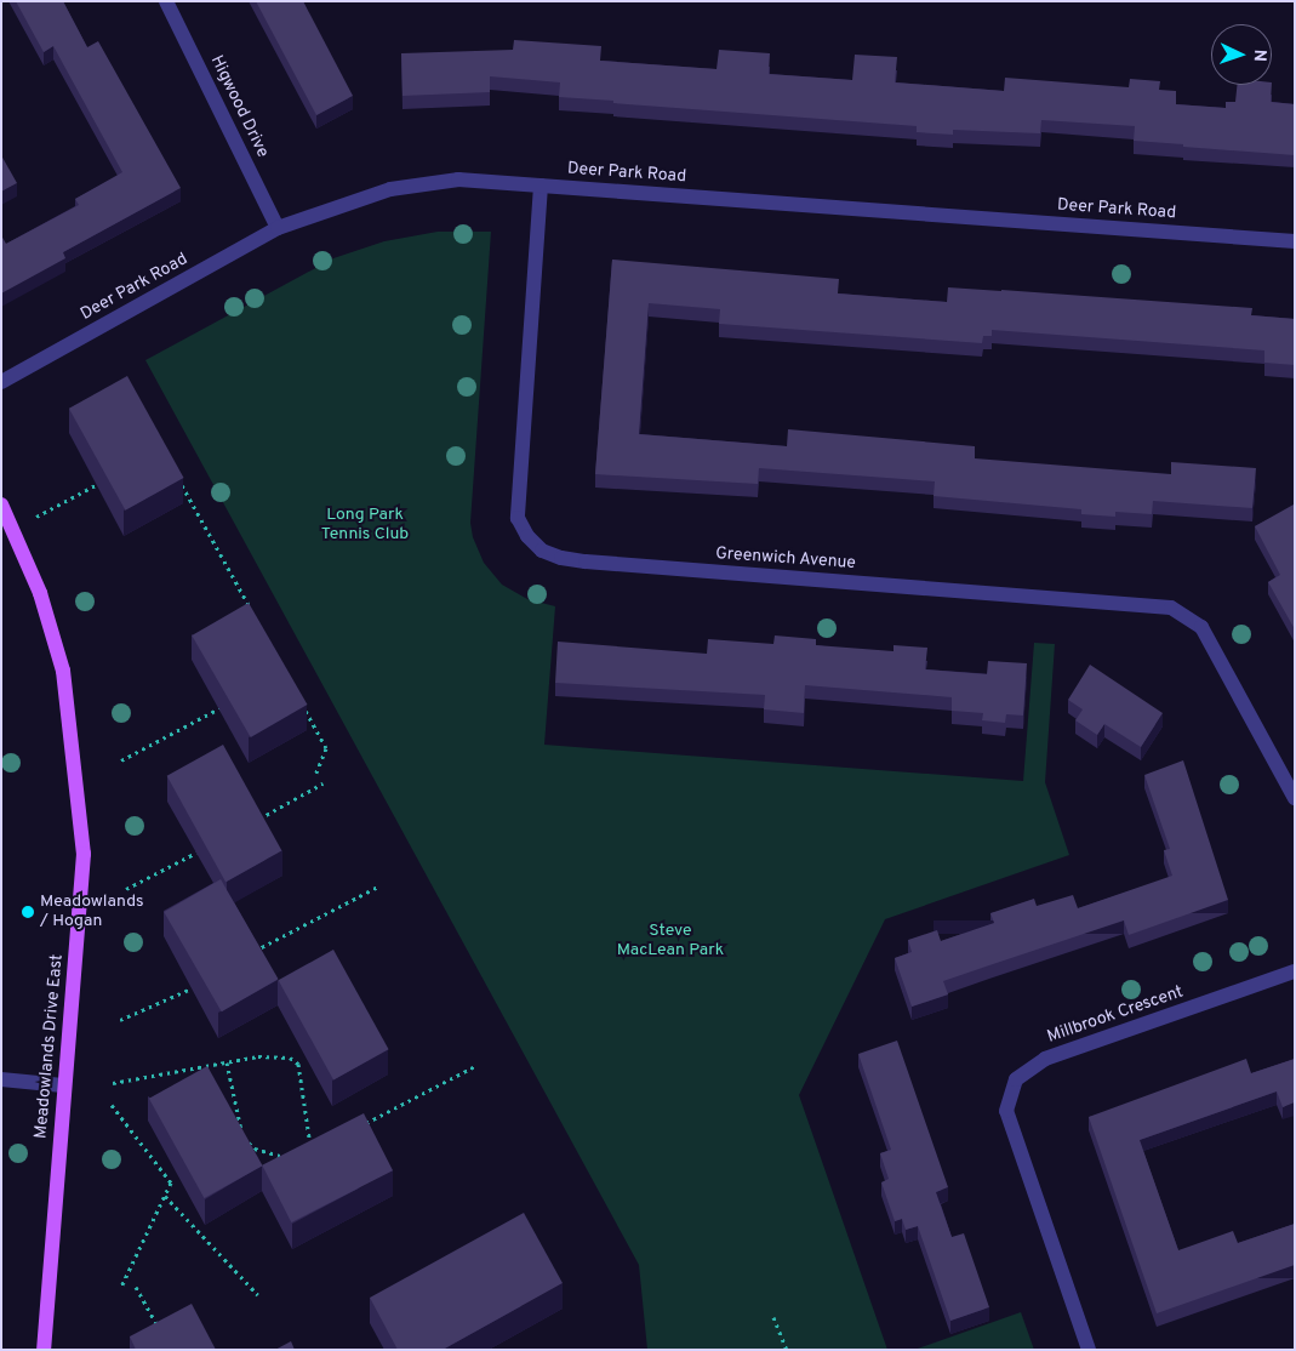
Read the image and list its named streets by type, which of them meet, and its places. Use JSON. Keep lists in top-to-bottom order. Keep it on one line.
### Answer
{"streets":{"main road":["Meadowlands Drive East"],"street":["Higwood Drive","Deer Park Road","Greenwich Avenue","Millbrook Crescent"]},"crossings":[["Higwood Drive","Deer Park Road"],["Deer Park Road","Greenwich Avenue"]],"parks":["Long Park Tennis Club","Steve MacLean Park"],"places":["Meadowlands / Hogan"],"north":"right"}
